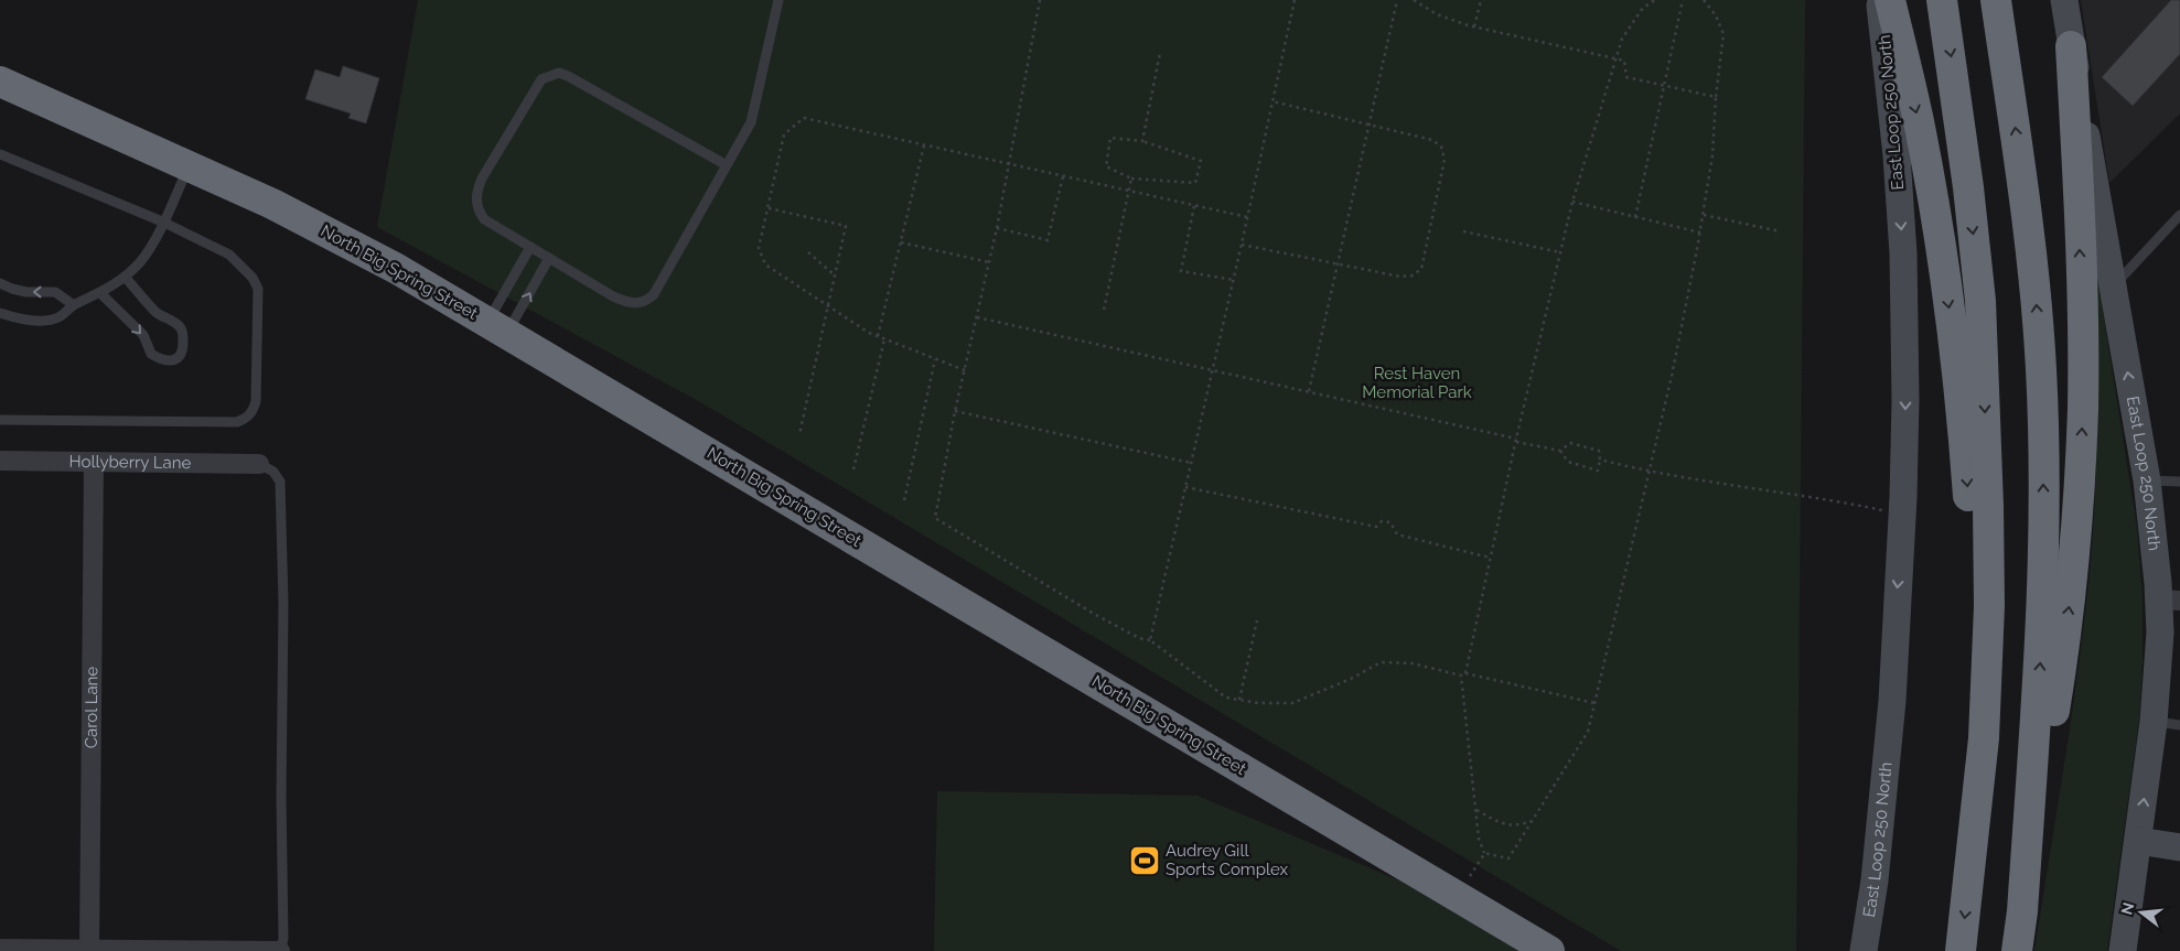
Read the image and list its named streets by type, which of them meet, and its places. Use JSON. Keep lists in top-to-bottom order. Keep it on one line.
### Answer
{"streets":{"highway":["North Big Spring Street"],"main road":["East Loop 250 North"],"street":["Hollyberry Lane","Carol Lane"]},"crossings":[["Hollyberry Lane","Carol Lane"]],"parks":["Rest Haven Memorial Park"],"places":{"sports":["Audrey Gill Sports Complex"]},"north":"left"}
